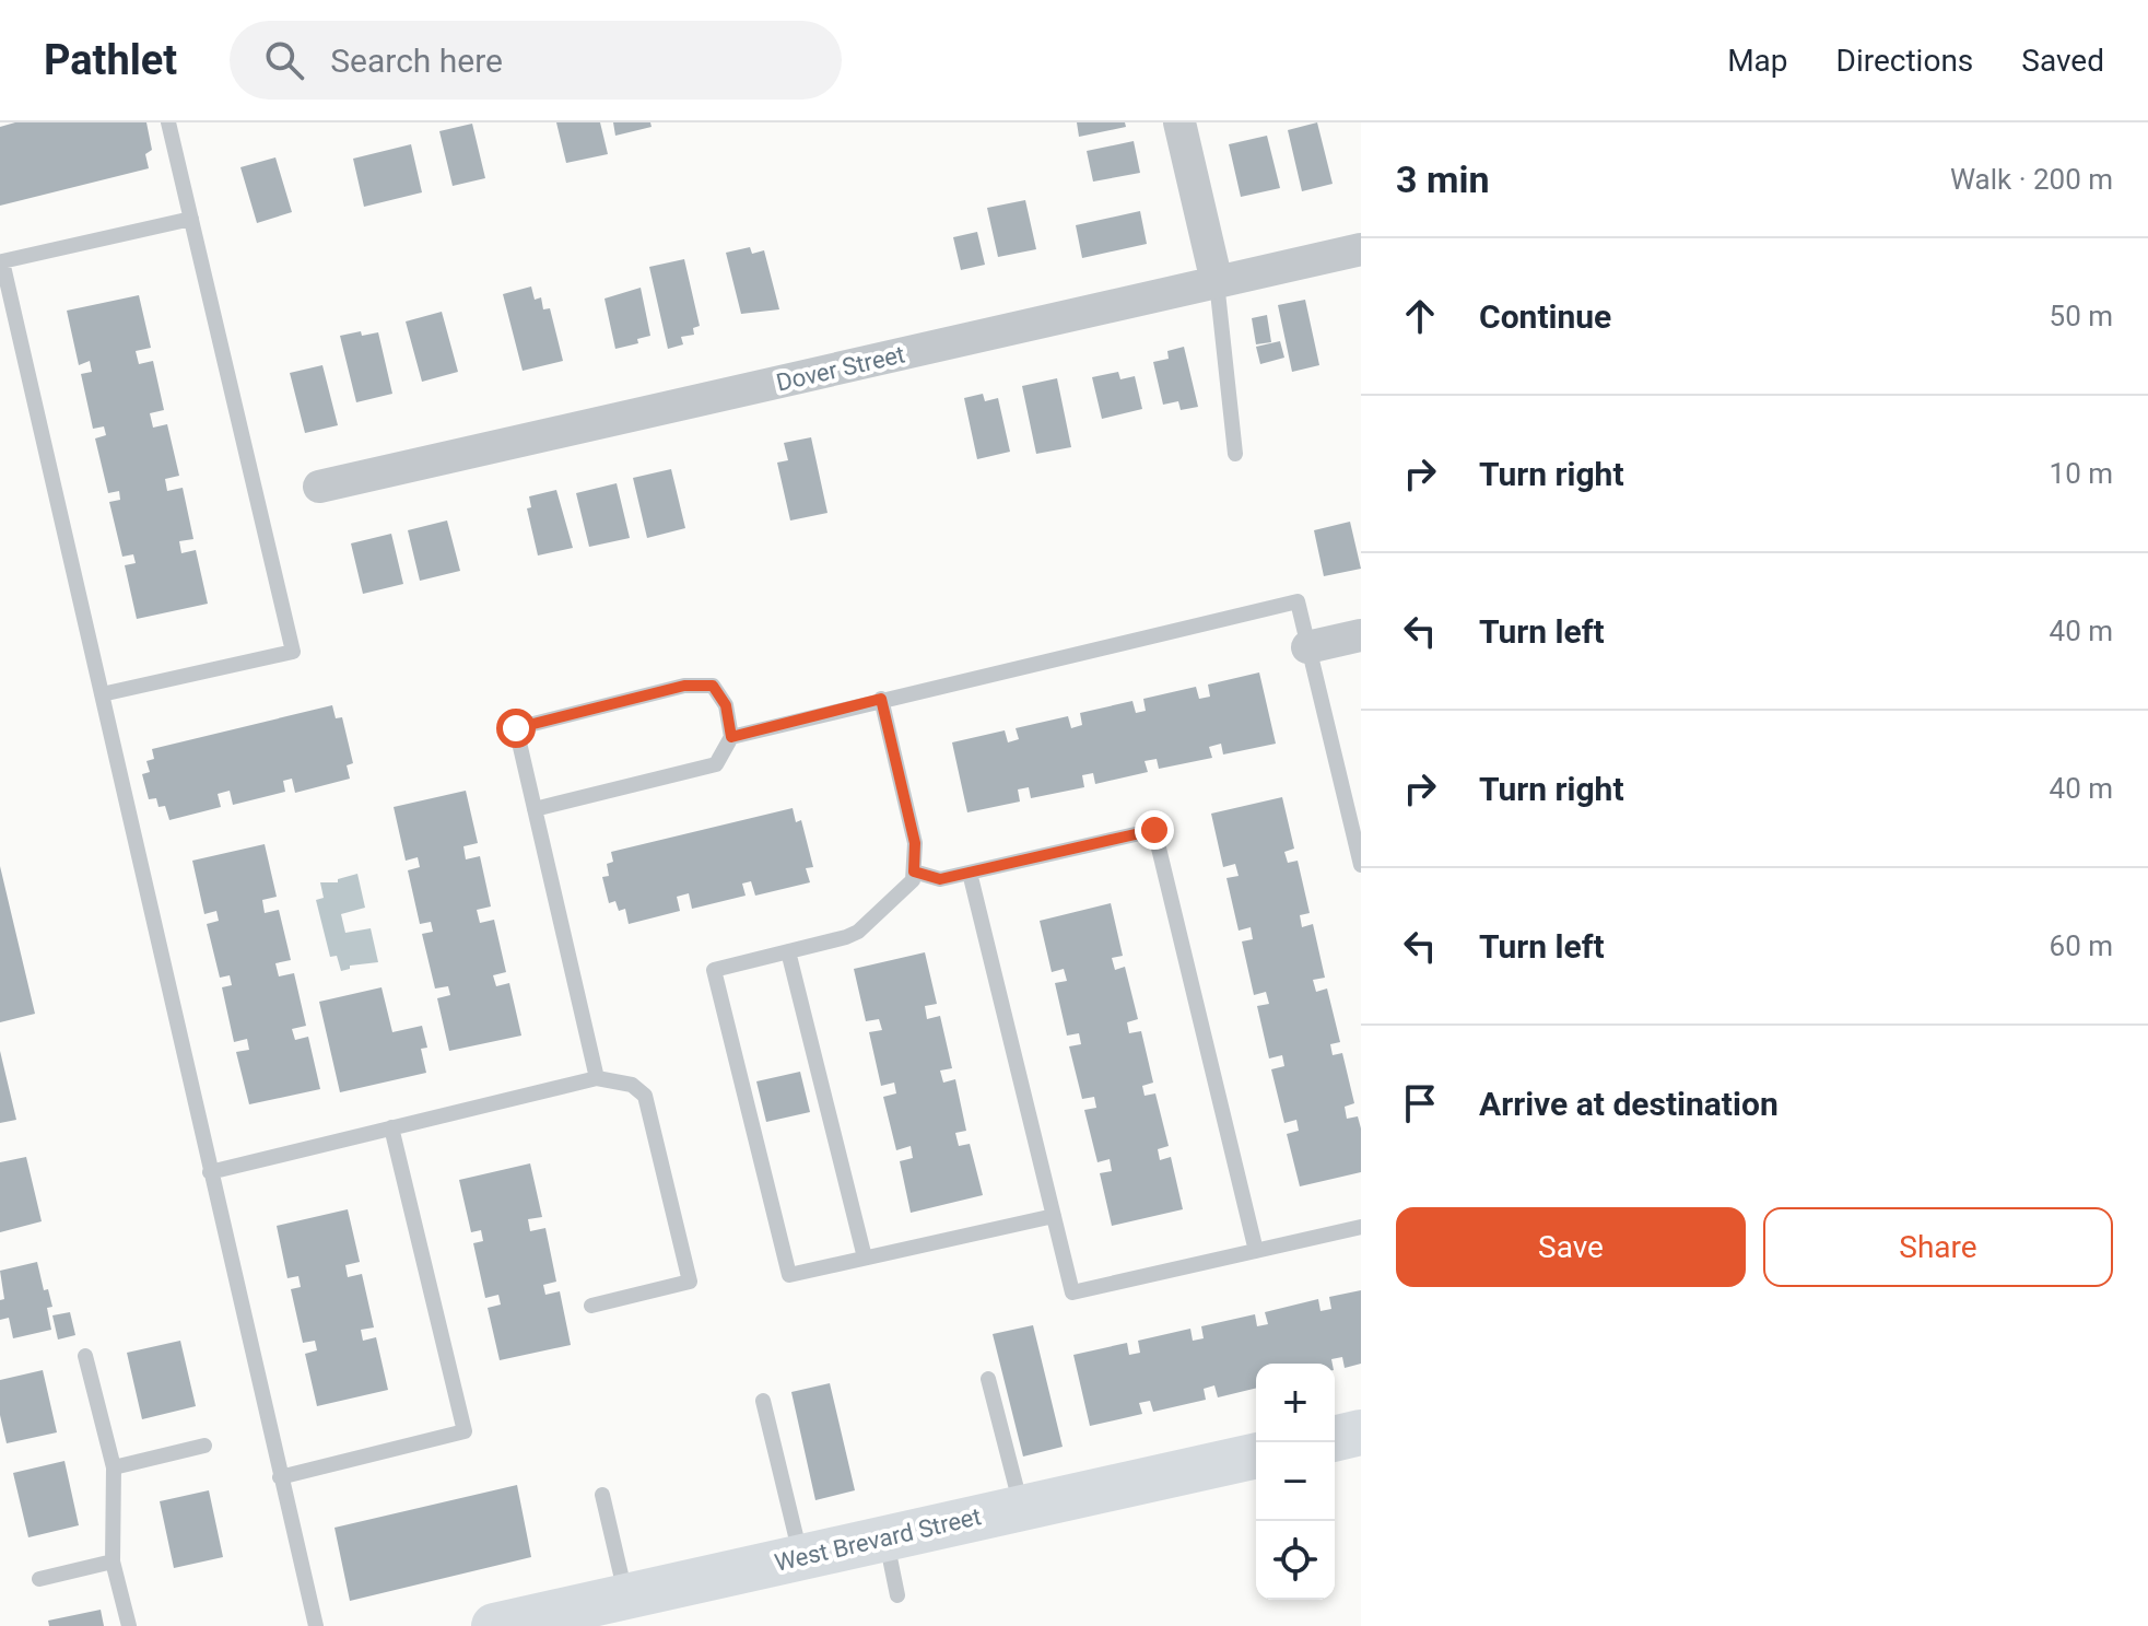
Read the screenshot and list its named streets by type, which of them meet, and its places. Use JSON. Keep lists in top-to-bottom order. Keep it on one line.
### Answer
{"streets":{"street":["Dover Street","West Brevard Street"]},"page":{"header":"Pathlet","search":"Search here","nav":["Map","Directions","Saved"],"heading":["3 min","Walk · 200 m"],"list":[["Continue","50 m"],["Turn right","10 m"],["Turn left","40 m"],["Turn right","40 m"],["Turn left","60 m"],"Arrive at destination"],"buttons":["Save","Share"],"map_buttons":["+","−"]}}
